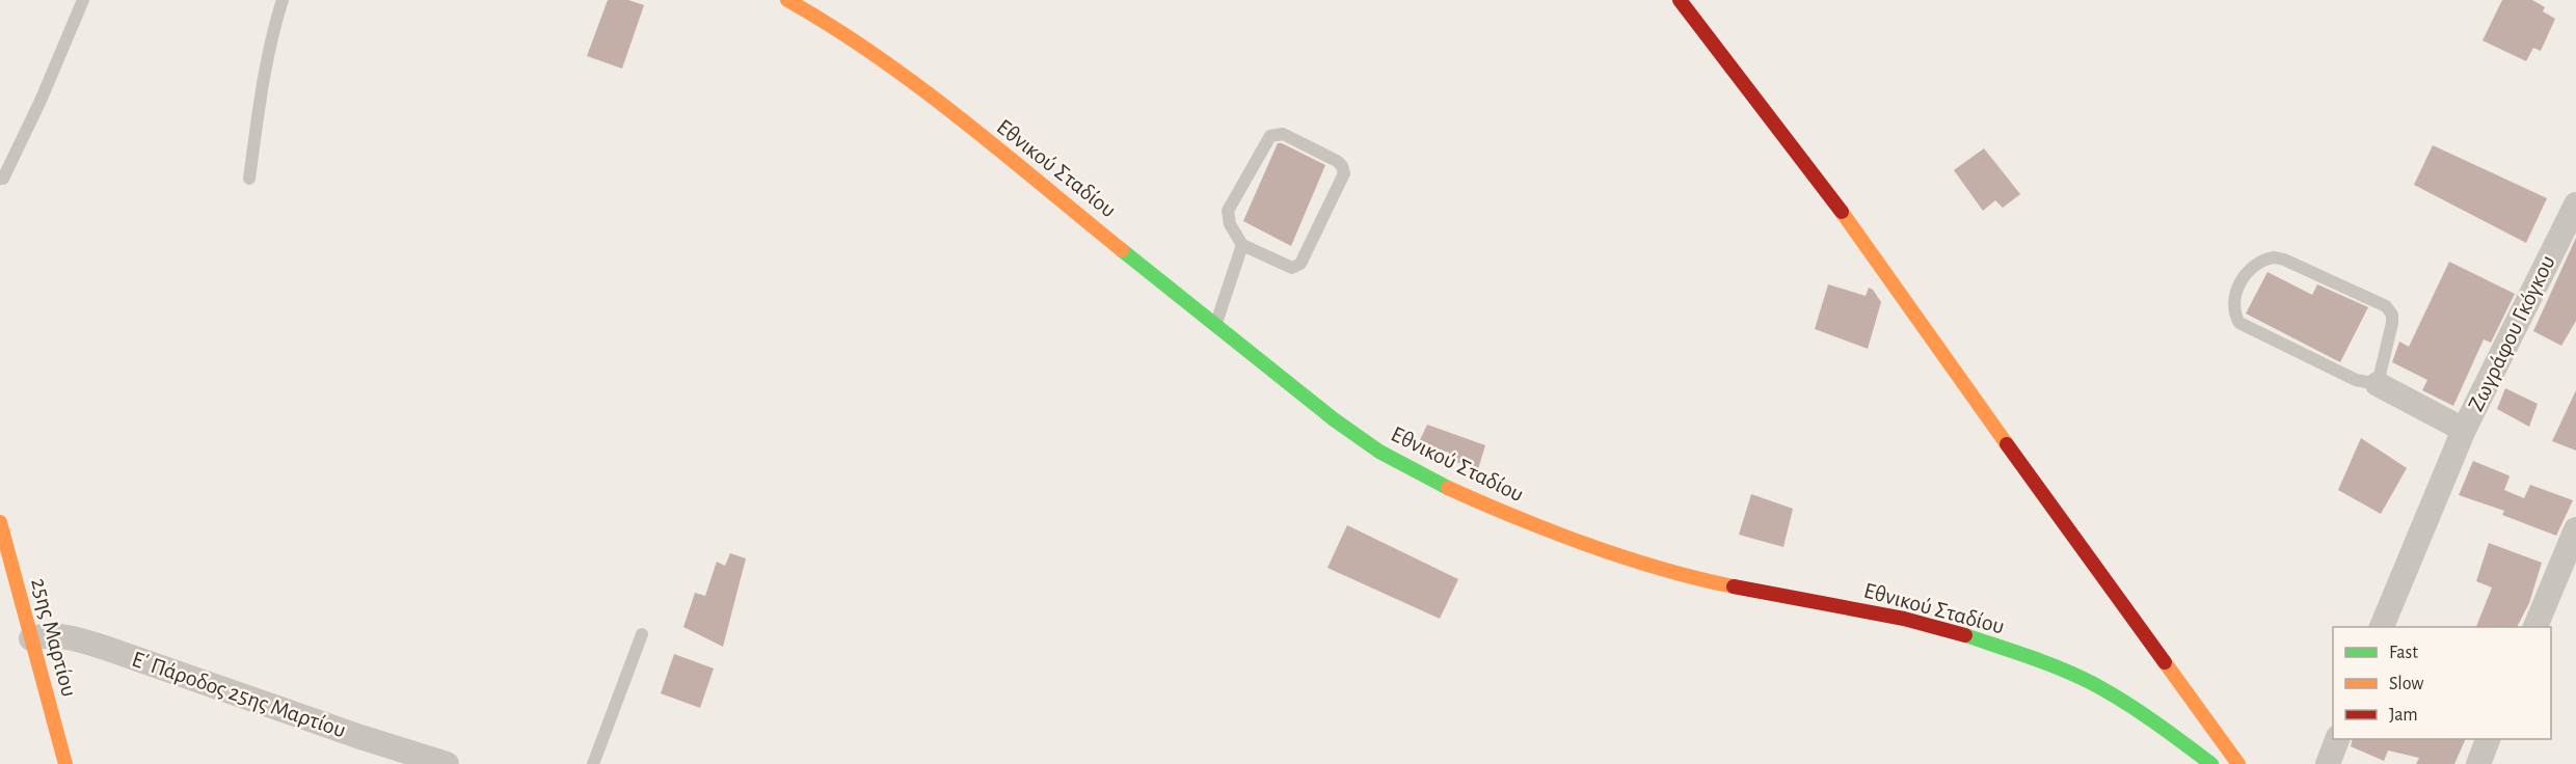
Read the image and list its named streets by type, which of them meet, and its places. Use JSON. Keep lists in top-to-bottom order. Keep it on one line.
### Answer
{"streets":{"street":["Εθνικού Σταδίου","Ζωγράφου Γκόγκου","25ης Μαρτίου","Ε΄ Πάροδος 25ης Μαρτίου"]},"crossings":[["25ης Μαρτίου","Ε΄ Πάροδος 25ης Μαρτίου"]],"legend":["Fast","Slow","Jam"]}
